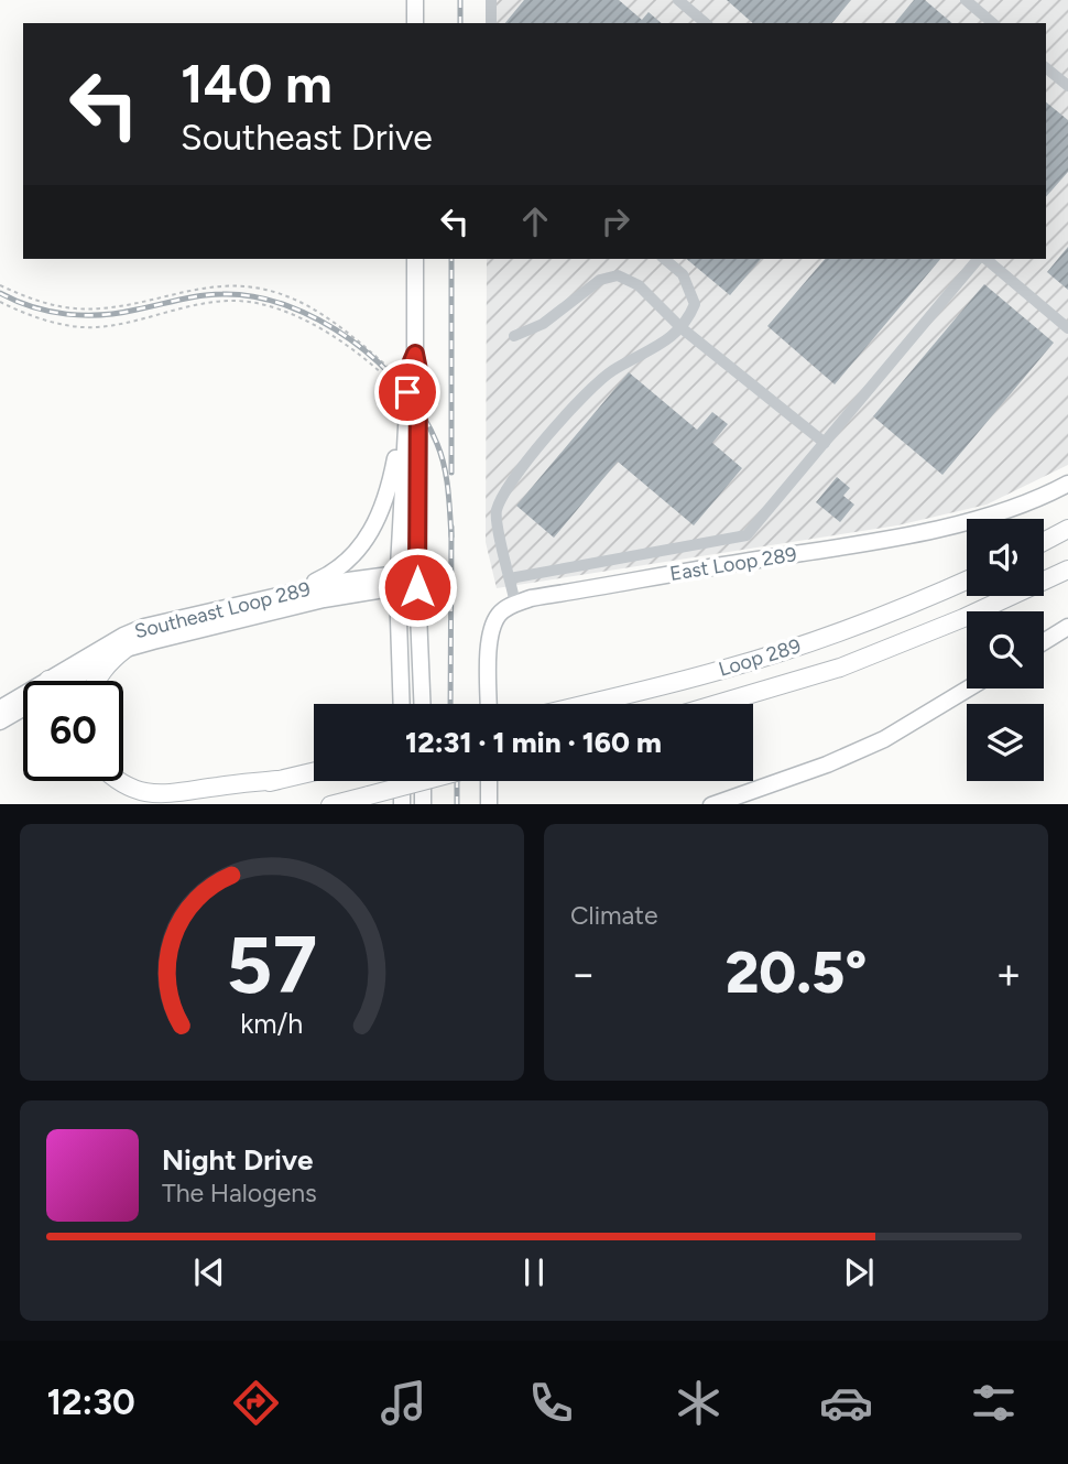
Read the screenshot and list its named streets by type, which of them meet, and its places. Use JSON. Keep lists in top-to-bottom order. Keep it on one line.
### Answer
{"streets":{"highway":["Loop 289"],"main road":["East Loop 289","Southeast Loop 289"]},"page":{"turn":["140 m","Southeast Drive"],"limit":"60","trip":"12:31 · 1 min · 160 m","tile":"Climate","heat":["−","20.5°","+"],"song":["Night Drive","The Halogens"],"tabs":"12:30","gauge":["57","km/h"]}}
